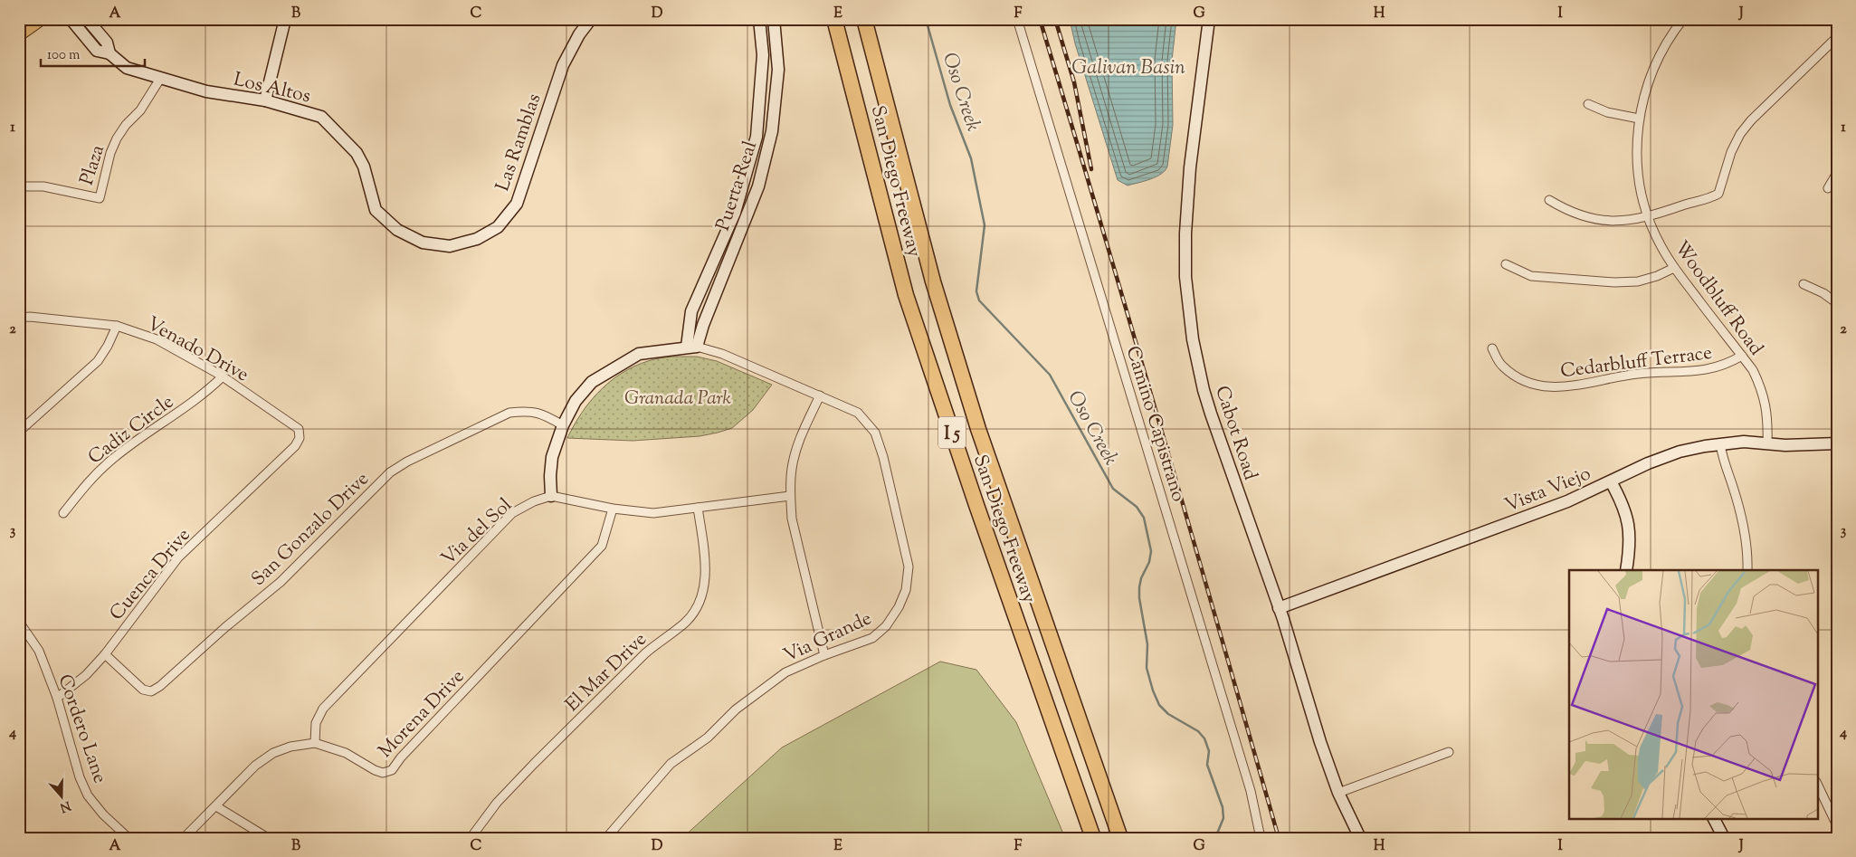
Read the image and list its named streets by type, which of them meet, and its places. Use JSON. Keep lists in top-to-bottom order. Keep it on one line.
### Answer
{"streets":{"highway":["San Diego Freeway","I 5"],"street":["Los Altos","Las Ramblas","Plaza","Puerta Real","Woodbluff Road","Venado Drive","Cedarbluff Terrace","Camino Capistrano","Cadiz Circle","Cabot Road","Vista Viejo","San Gonzalo Drive","Via del Sol","Cuenca Drive","Via Grande","El Mar Drive","Morena Drive","Cordero Lane"]},"crossings":[["Los Altos","Las Ramblas"],["Los Altos","Plaza"],["Puerta Real","Via Grande"],["Woodbluff Road","Cedarbluff Terrace"],["Woodbluff Road","Vista Viejo"],["Venado Drive","Cadiz Circle"],["Venado Drive","Cuenca Drive"],["Cabot Road","Vista Viejo"],["San Gonzalo Drive","Cuenca Drive"],["Via del Sol","Morena Drive"],["Cuenca Drive","Cordero Lane"]],"water":["Galivan Basin","Oso Creek"],"parks":["Granada Park"],"scale_bar":"100 m","north":"bottom","grid":{"columns":["A","B","C","D","E","F","G","H","I","J"],"rows":["1","2","3","4"]}}
